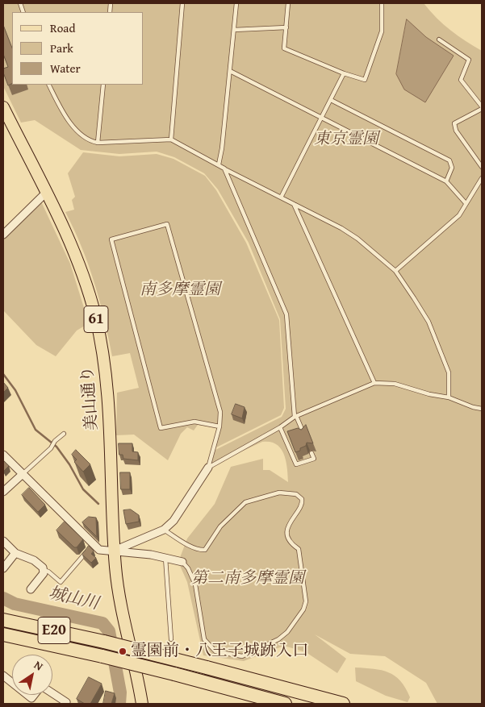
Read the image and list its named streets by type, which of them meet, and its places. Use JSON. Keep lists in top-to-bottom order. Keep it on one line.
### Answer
{"streets":{"highway":["E20"],"main road":["61","美山通り"]},"water":["城山川"],"parks":["東京霊園","南多摩霊園","第二南多摩霊園"],"places":["霊園前・八王子城跡入口"],"legend":["Road","Park","Water"],"north":"top right"}
